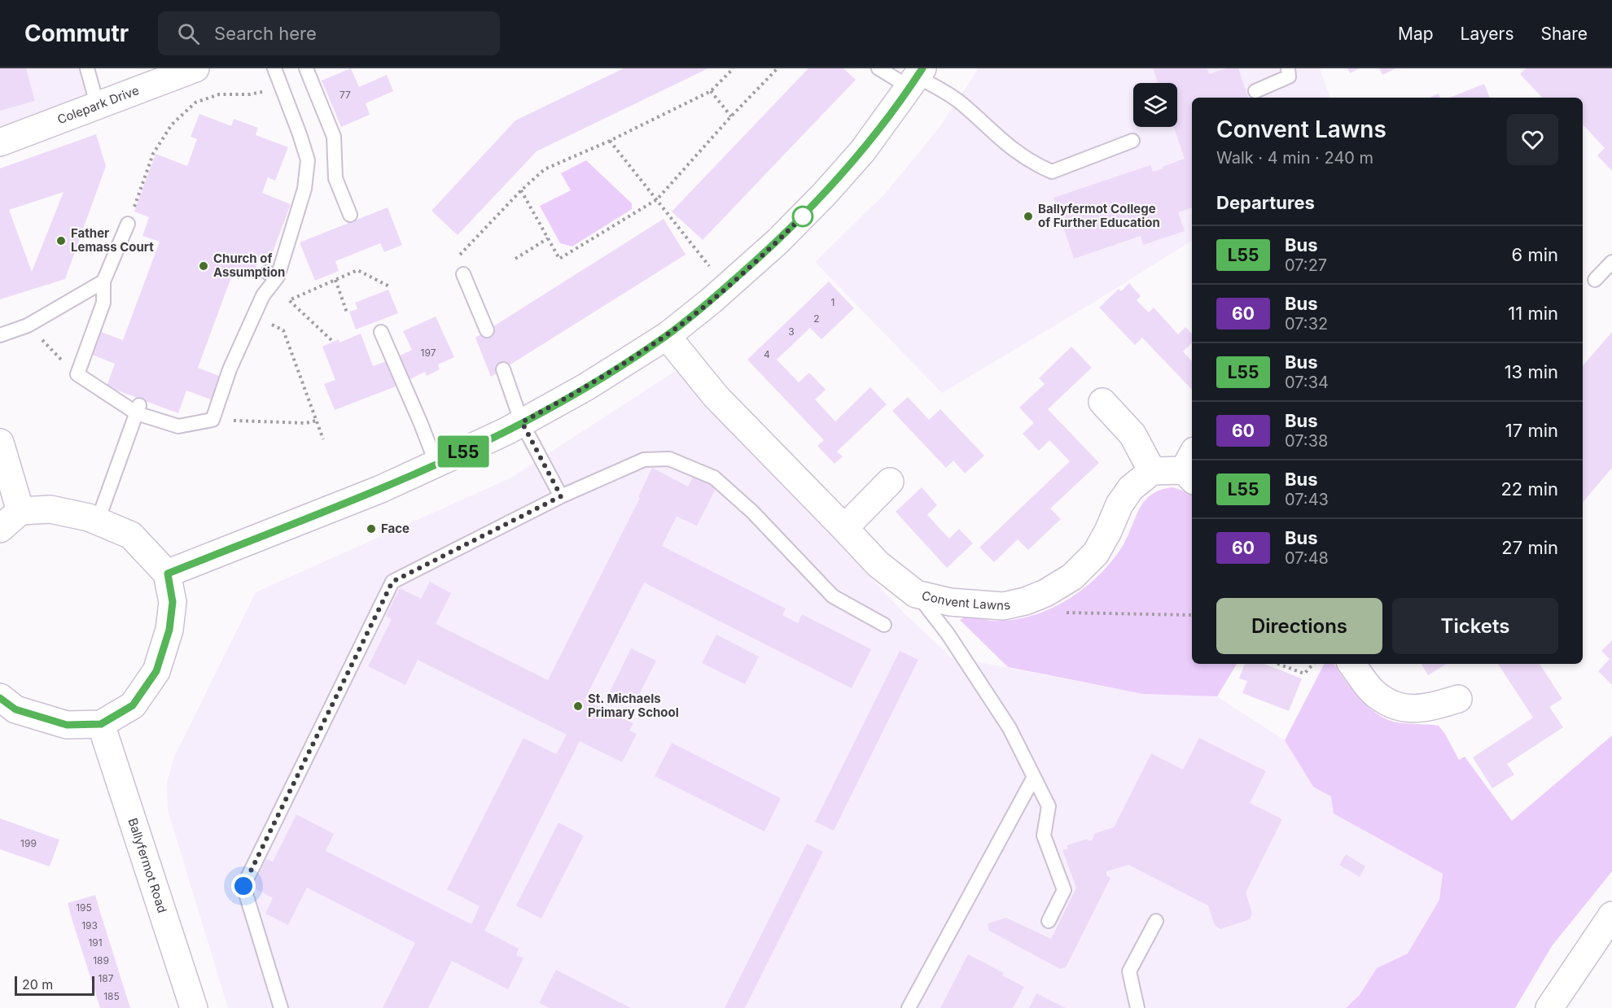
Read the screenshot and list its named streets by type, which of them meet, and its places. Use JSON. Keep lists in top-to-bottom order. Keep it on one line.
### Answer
{"streets":{"main road":["Colepark Drive","Convent Lawns","Ballyfermot Road"]},"places":["Ballyfermot College of Further Education","Father Lemass Court","Church of Assumption","Face","St. Michaels Primary School"],"lines":["bus line L55"],"house_numbers":["77","1","2","3","197","4","199","195","193","191","189","187","185"],"scale_bar":"20 m","page":{"header":"Commutr","search":"Search here","nav":["Map","Layers","Share"],"on_map":"L55","heading":[["Convent Lawns","Walk · 4 min · 240 m"],"Departures"],"list":[{"mark":"L55","name":"Bus","note":"07:27","value":"6 min"},{"mark":"60","name":"Bus","note":"07:32","value":"11 min"},{"mark":"L55","name":"Bus","note":"07:34","value":"13 min"},{"mark":"60","name":"Bus","note":"07:38","value":"17 min"},{"mark":"L55","name":"Bus","note":"07:43","value":"22 min"},{"mark":"60","name":"Bus","note":"07:48","value":"27 min"}],"buttons":["Directions","Tickets"],"scale":"20 m"}}
